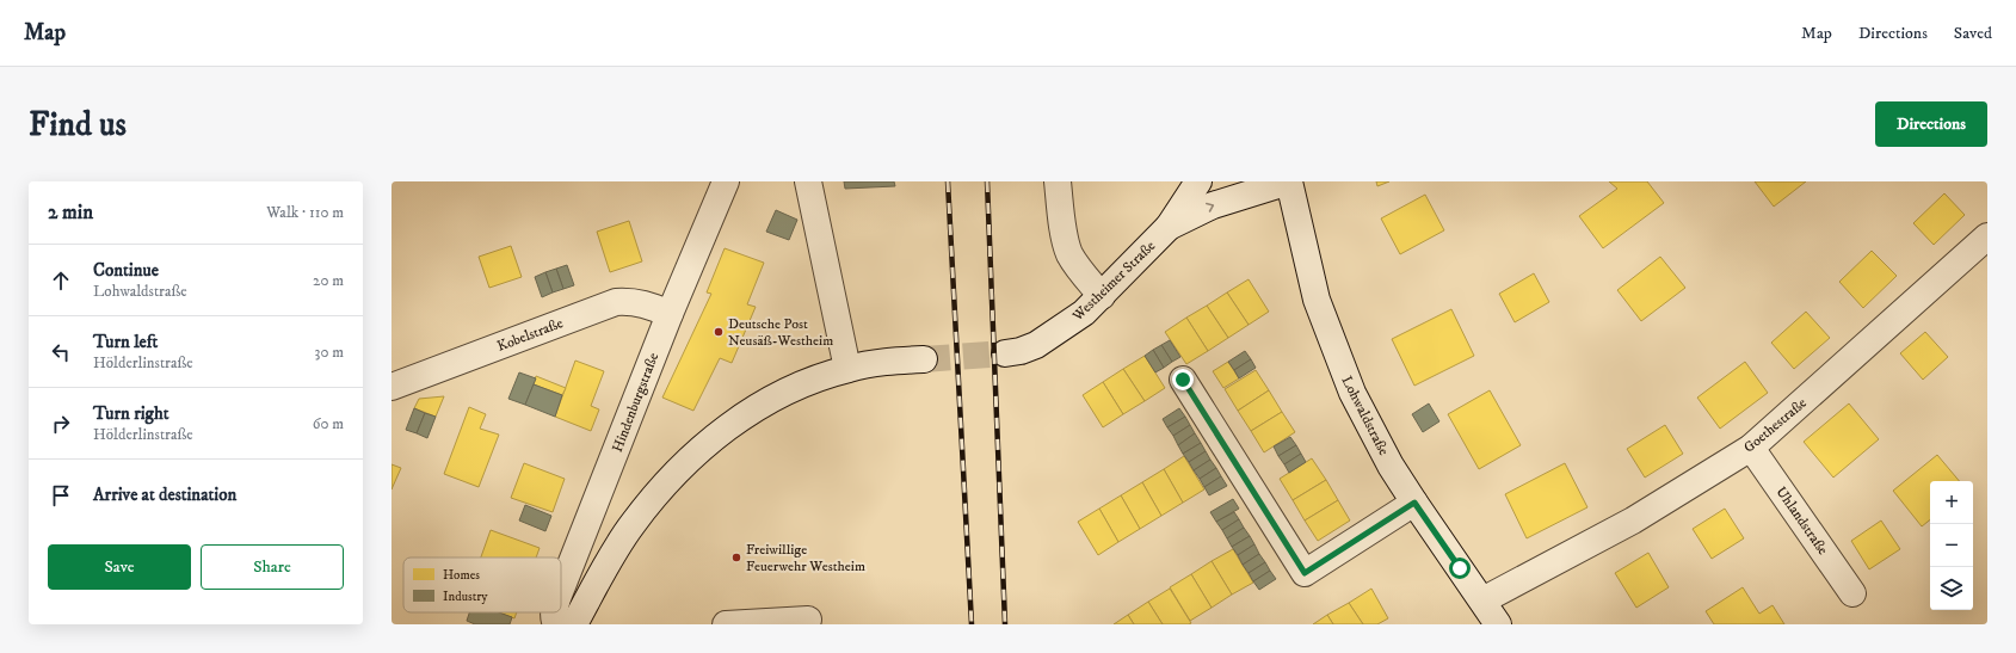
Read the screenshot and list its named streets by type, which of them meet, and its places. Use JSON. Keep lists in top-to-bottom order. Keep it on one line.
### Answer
{"streets":{"street":["Westheimer Straße","Kobelstraße","Hindenburgstraße","Lohwaldstraße","Goethestraße","Uhlandstraße"]},"crossings":[["Westheimer Straße","Lohwaldstraße"],["Kobelstraße","Hindenburgstraße"],["Lohwaldstraße","Goethestraße"],["Goethestraße","Uhlandstraße"]],"places":["Deutsche Post Neusäß-Westheim","Freiwillige Feuerwehr Westheim"],"legend":["Homes","Industry"],"page":{"header":"Map","nav":["Map","Directions","Saved"],"buttons":["Directions",["Save","Share"]],"title":"Find us","heading":["2 min","Walk · 110 m"],"list":[["Continue","Lohwaldstraße","20 m"],["Turn left","Hölderlinstraße","30 m"],["Turn right","Hölderlinstraße","60 m"],"Arrive at destination"],"map_buttons":["+","−"]}}
